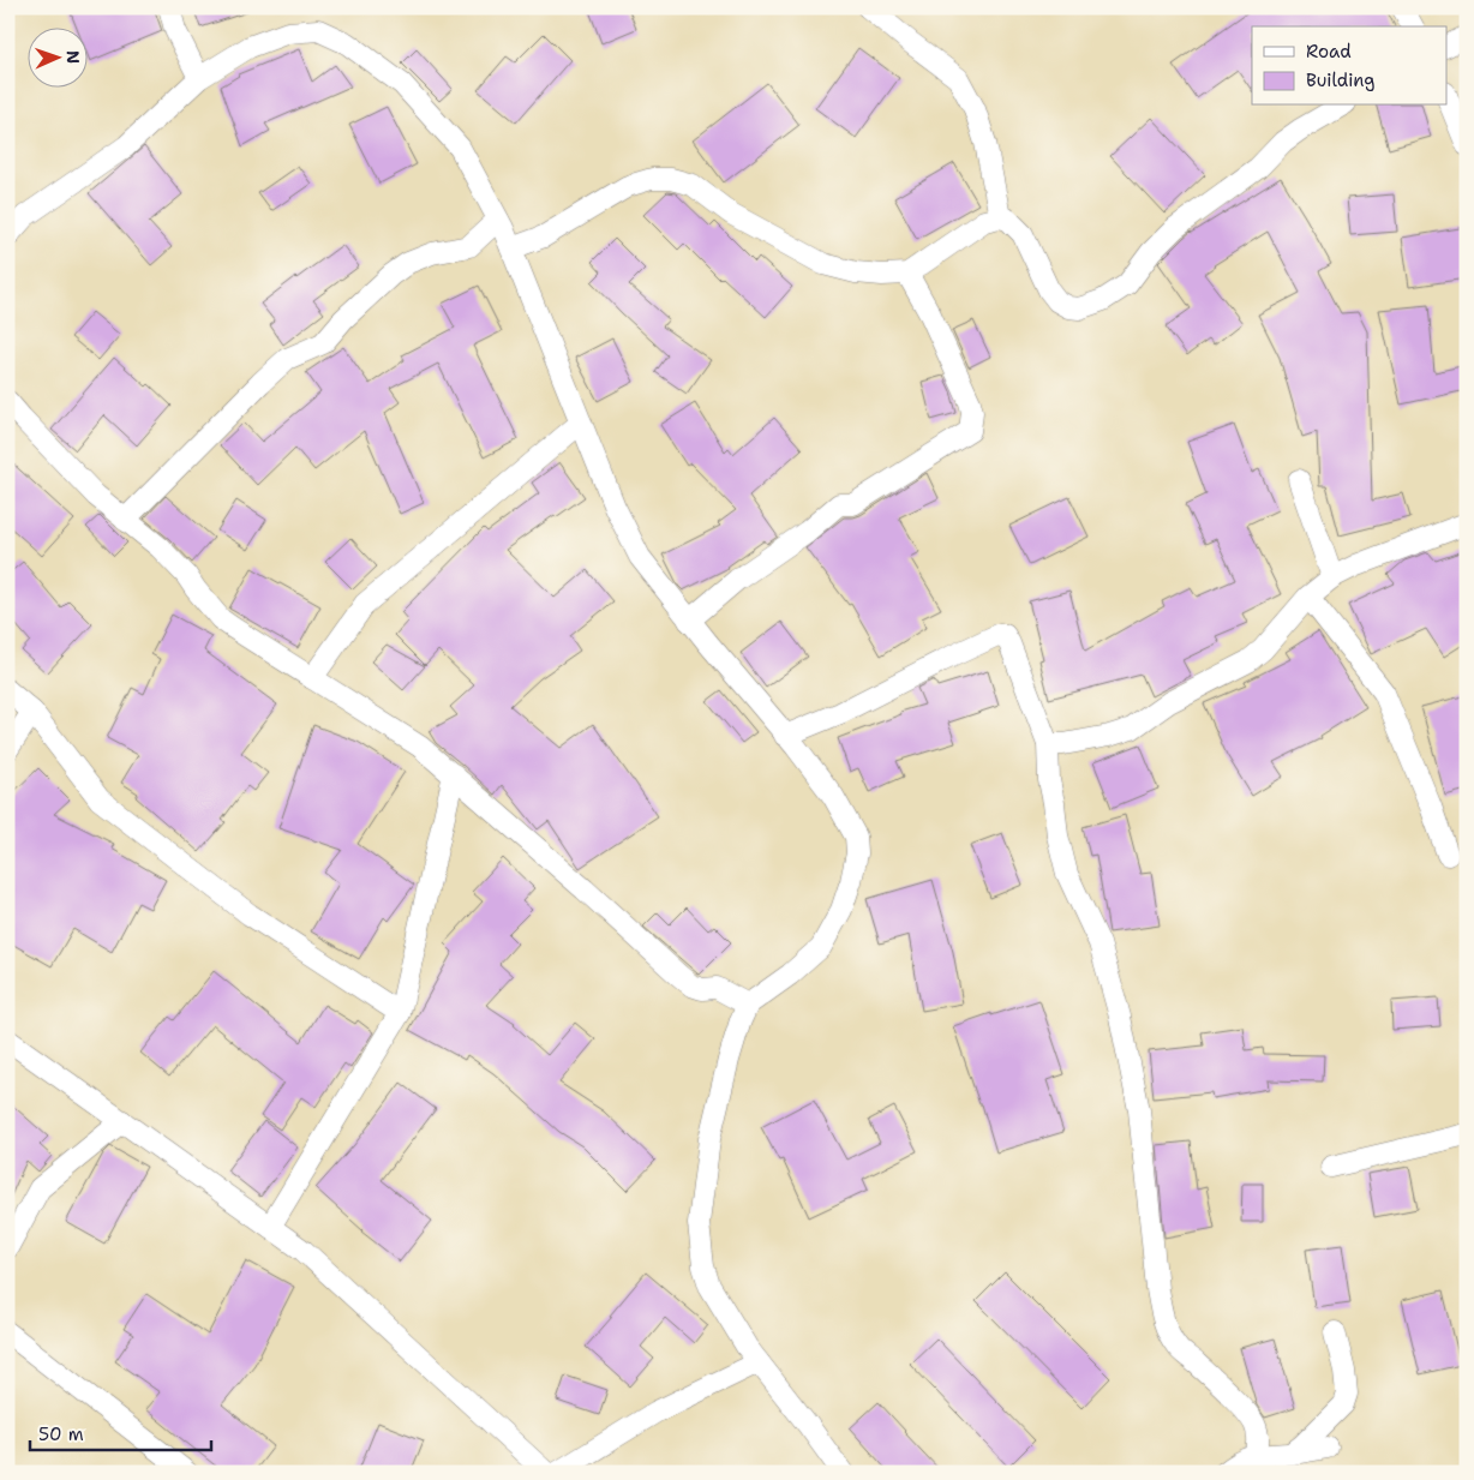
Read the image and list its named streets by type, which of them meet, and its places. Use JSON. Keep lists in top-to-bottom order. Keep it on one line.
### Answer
{"legend":["Road","Building"],"scale_bar":"50 m","north":"right"}
